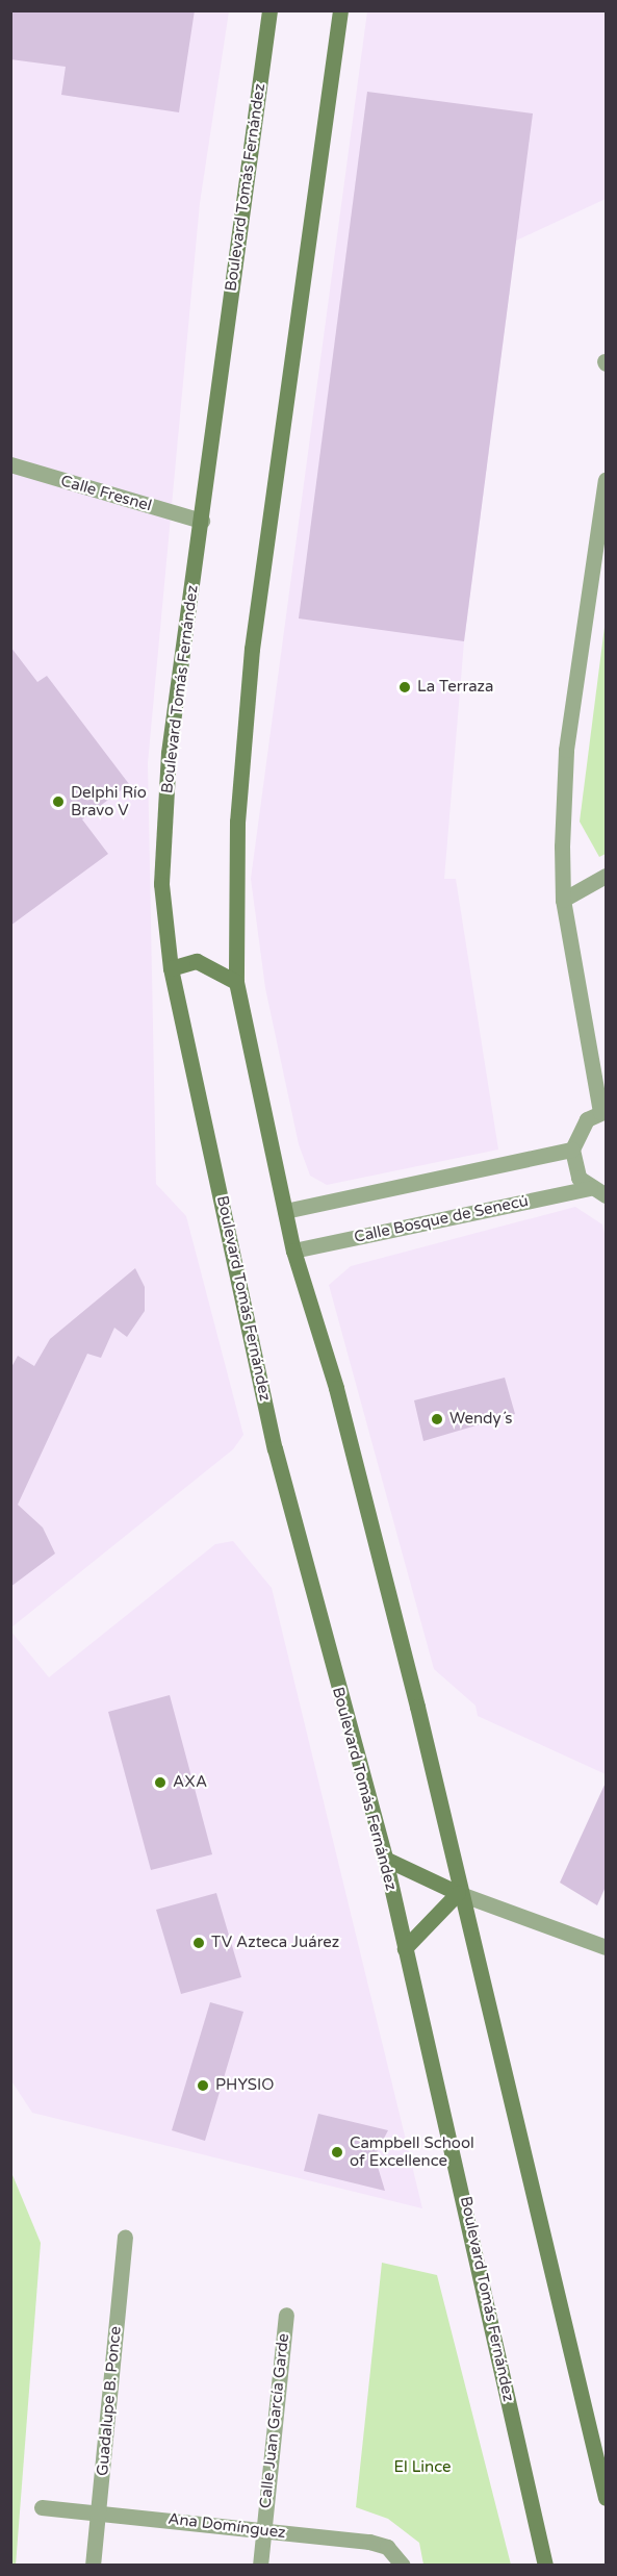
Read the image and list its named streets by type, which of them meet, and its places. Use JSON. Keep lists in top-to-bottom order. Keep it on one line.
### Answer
{"streets":{"main road":["Boulevard Tomás Fernández"],"street":["Calle Fresnel","Calle Bosque de Senecú","Guadalupe B. Ponce","Calle Juan García Garde","Ana Domínguez"]},"crossings":[["Boulevard Tomás Fernández","Calle Fresnel"],["Guadalupe B. Ponce","Ana Domínguez"],["Calle Juan García Garde","Ana Domínguez"]],"parks":["El Lince"],"places":["La Terraza","Delphi Río Bravo V","Wendy´s","AXA","TV Azteca Juárez","PHYSIO","Campbell School of Excellence"]}
